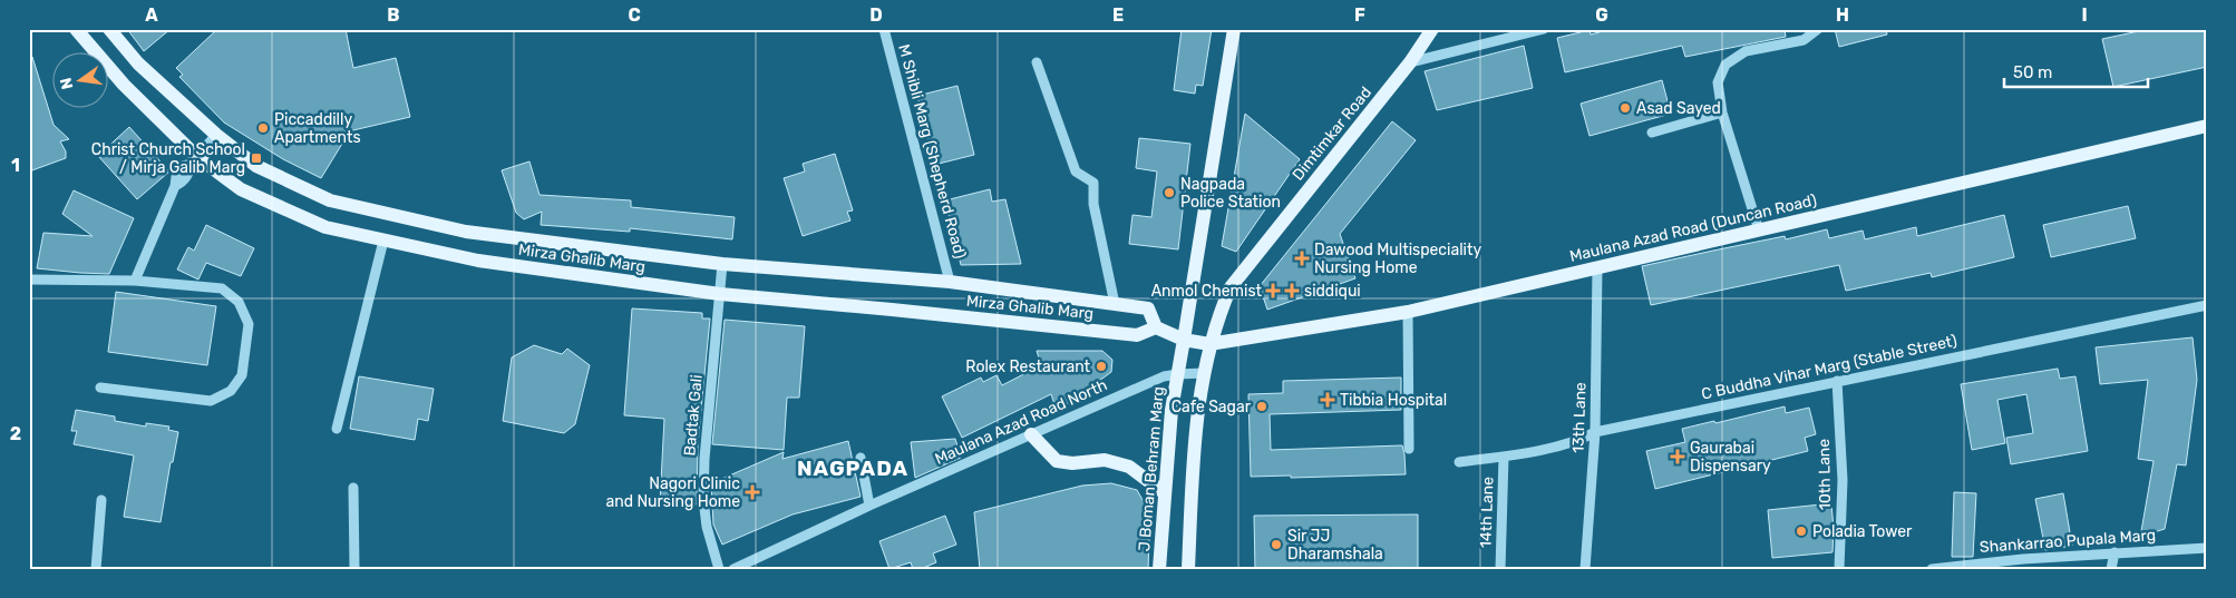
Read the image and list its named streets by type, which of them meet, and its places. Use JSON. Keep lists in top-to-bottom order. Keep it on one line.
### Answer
{"streets":{"main road":["Dimtimkar Road","Maulana Azad Road (Duncan Road)","Mirza Ghalib Marg","J Boman Behram Marg"],"street":["M Shibli Marg (Shepherd Road)","C Buddha Vihar Marg (Stable Street)","Badtak Gali","13th Lane","Maulana Azad Road North","10th Lane","14th Lane","Shankarrao Pupala Marg"]},"crossings":[["Dimtimkar Road","Maulana Azad Road (Duncan Road)"],["M Shibli Marg (Shepherd Road)","Mirza Ghalib Marg"],["Maulana Azad Road (Duncan Road)","Mirza Ghalib Marg"],["Maulana Azad Road (Duncan Road)","13th Lane"],["Maulana Azad Road (Duncan Road)","J Boman Behram Marg"],["Mirza Ghalib Marg","Badtak Gali"],["Mirza Ghalib Marg","J Boman Behram Marg"],["C Buddha Vihar Marg (Stable Street)","13th Lane"],["C Buddha Vihar Marg (Stable Street)","10th Lane"],["C Buddha Vihar Marg (Stable Street)","14th Lane"],["Maulana Azad Road North","J Boman Behram Marg"]],"districts":["NAGPADA"],"places":{"other":["Asad Sayed","Piccaddilly Apartments","Nagpada Police Station","Rolex Restaurant","Cafe Sagar","Poladia Tower","Sir JJ Dharamshala"],"transit":["Christ Church School / Mirja Galib Marg"],"health":["Dawood Multispeciality Nursing Home","Anmol Chemist","siddiqui","Tibbia Hospital","Gaurabai Dispensary","Nagori Clinic and Nursing Home"]},"scale_bar":"50 m","north":"left","grid":{"columns":["A","B","C","D","E","F","G","H","I"],"rows":["1","2"]}}
